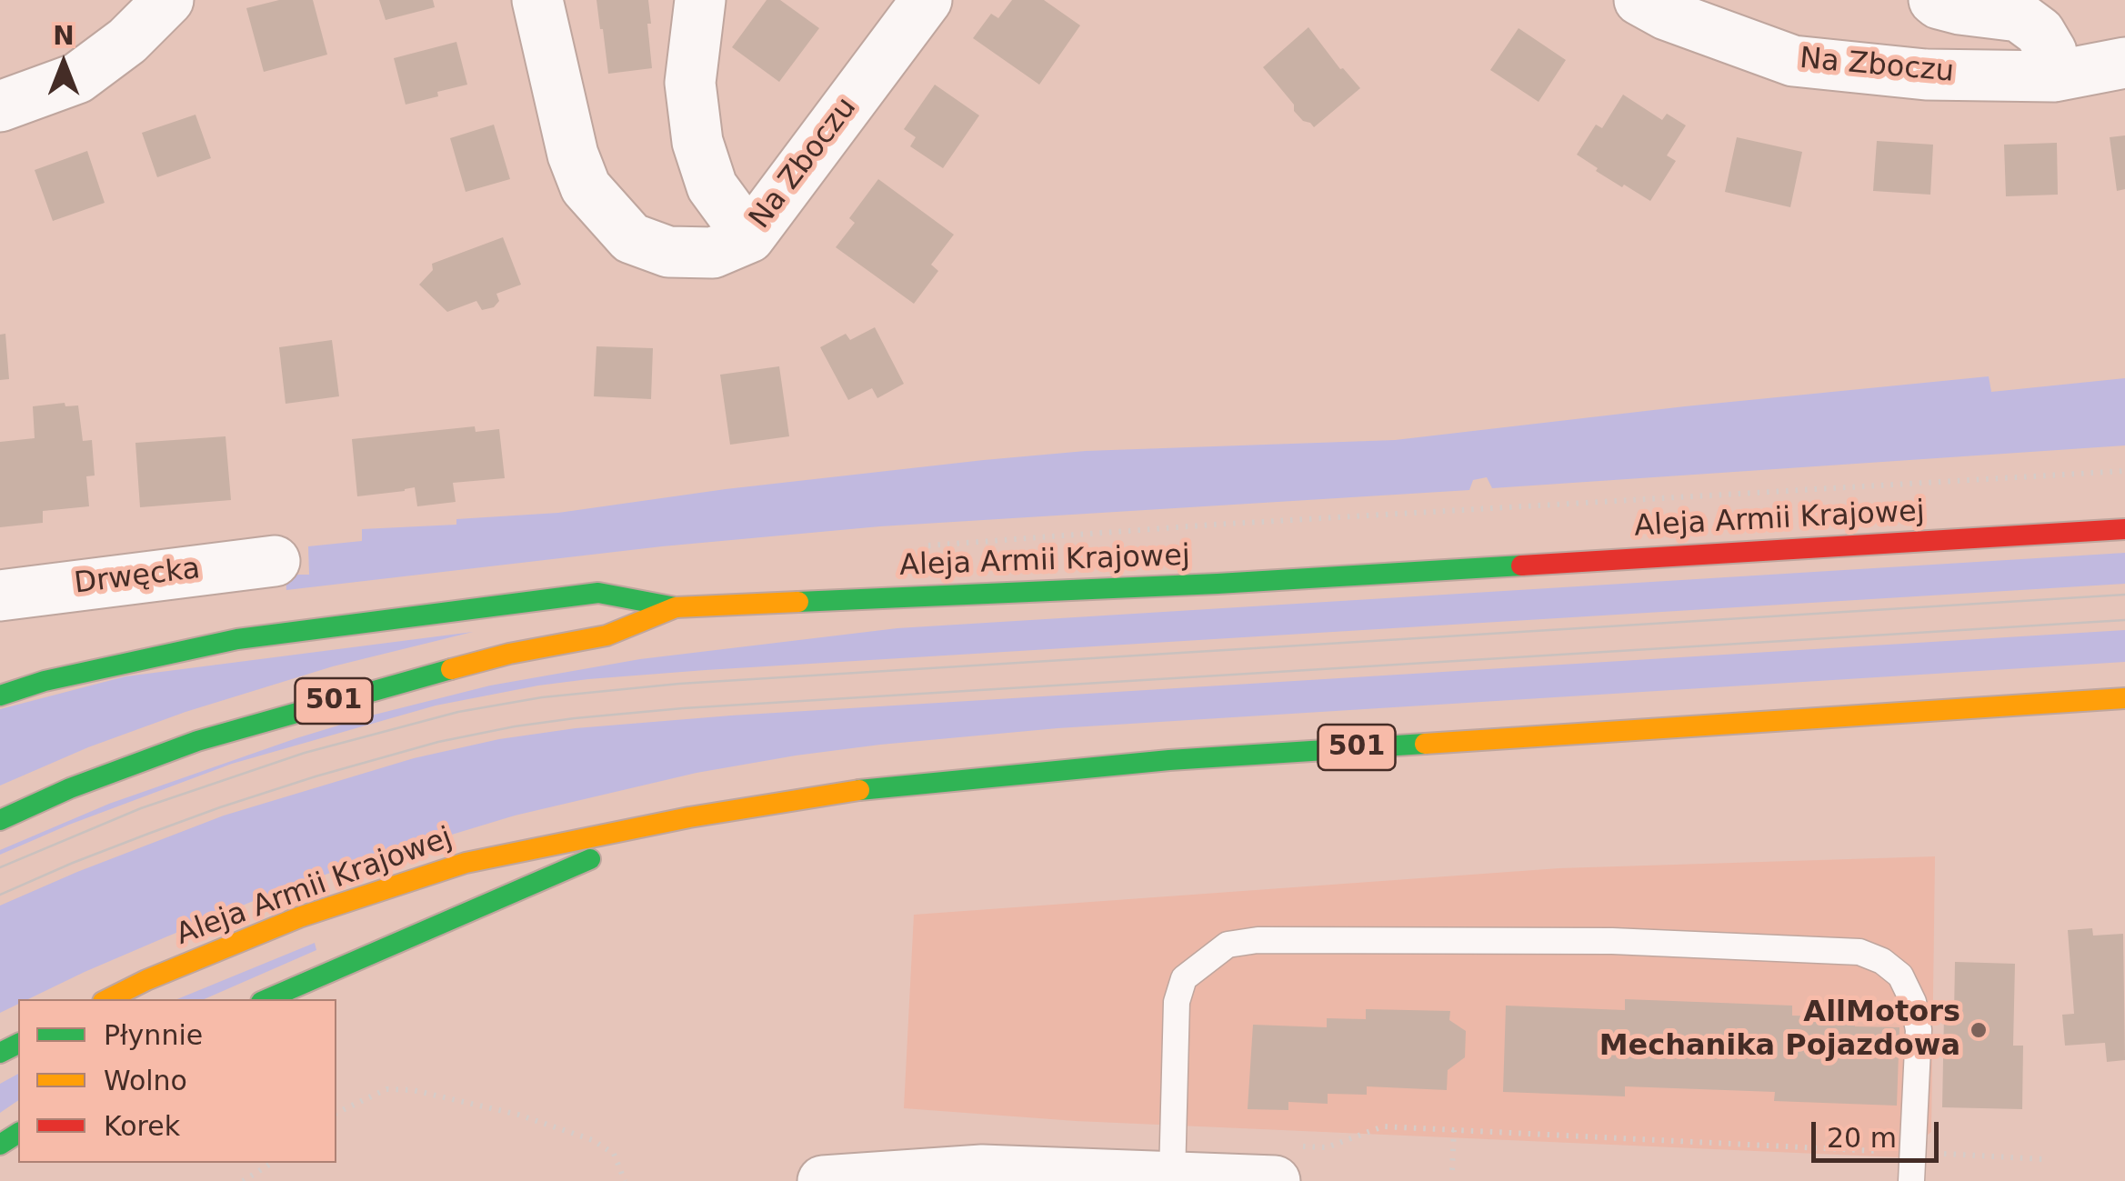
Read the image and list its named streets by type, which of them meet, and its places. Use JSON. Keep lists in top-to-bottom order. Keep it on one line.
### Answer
{"streets":{"main road":["Aleja Armii Krajowej","501"],"street":["Na Zboczu","Drwęcka"]},"places":["AllMotors Mechanika Pojazdowa"],"legend":["Płynnie","Wolno","Korek"],"scale_bar":"20 m","north":"top"}
